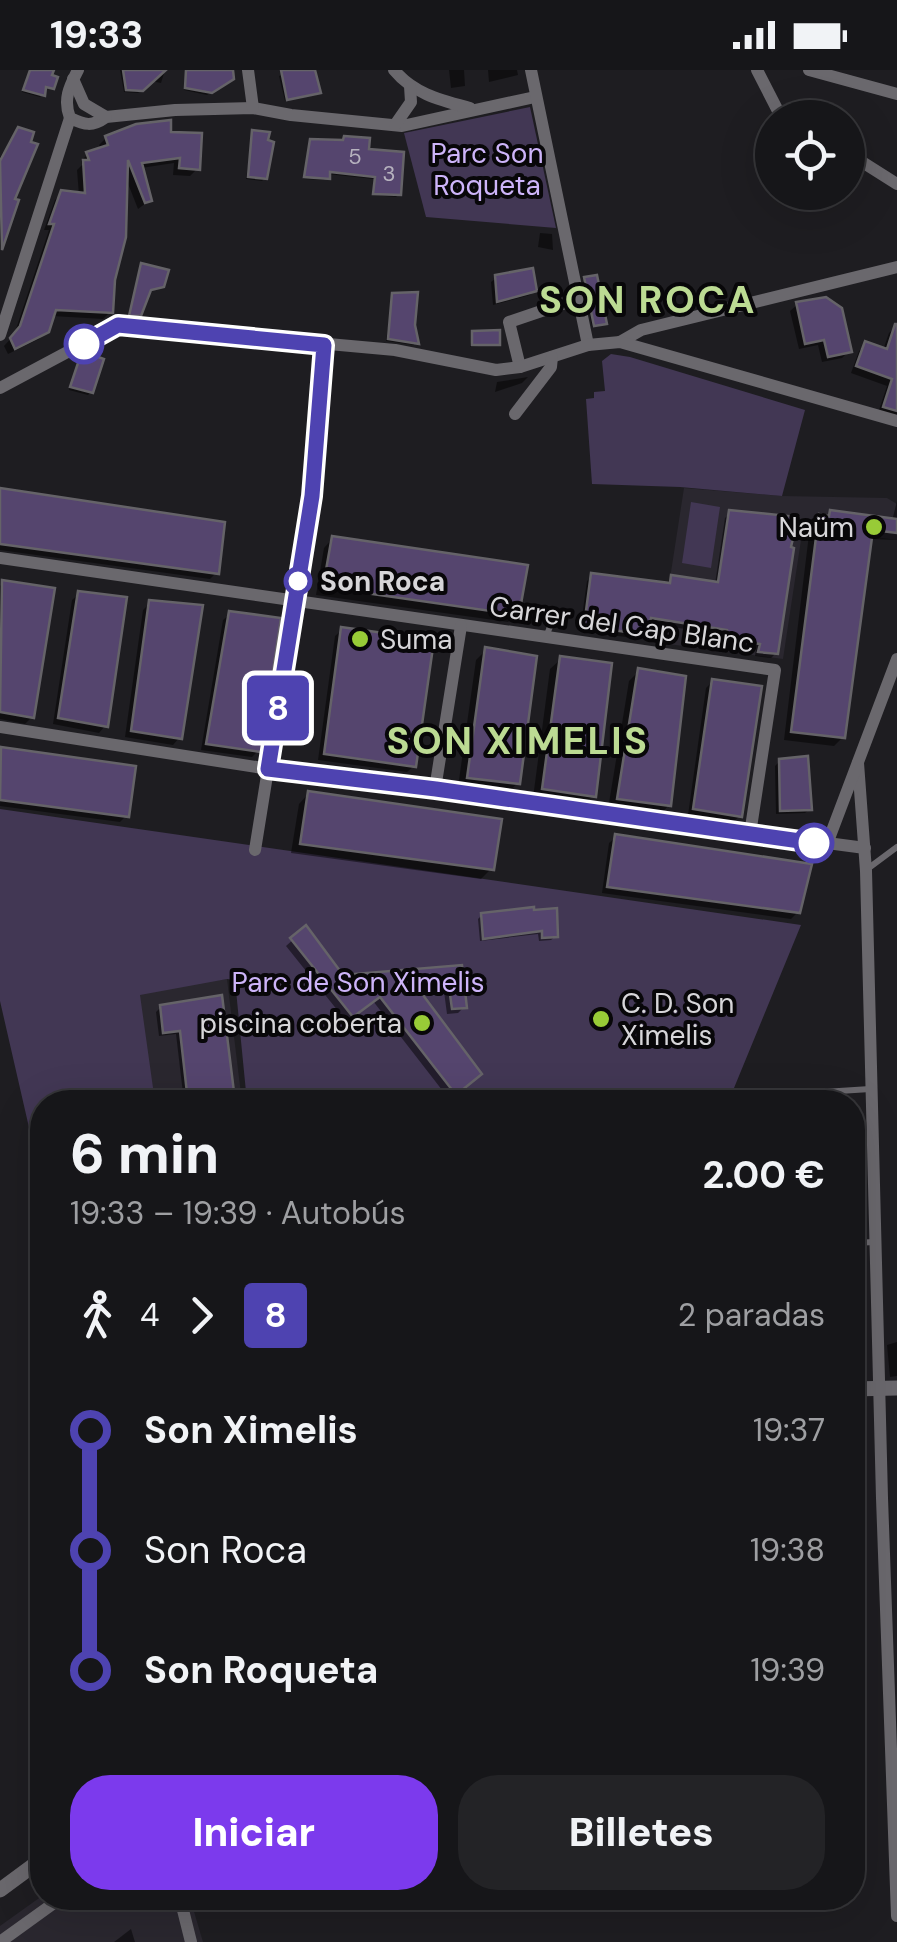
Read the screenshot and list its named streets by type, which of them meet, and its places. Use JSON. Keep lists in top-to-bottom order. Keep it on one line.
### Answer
{"streets":{"street":["Carrer del Cap Blanc"]},"districts":["SON ROCA","SON XIMELIS"],"parks":["Parc Son Roqueta","Parc de Son Ximelis"],"places":["Naüm","Son Roca","Suma","C. D. Son Ximelis","piscina coberta"],"lines":["bus line 8"],"house_numbers":["5","3"],"page":{"status":"19:33","on_map":"8","heading":["6 min","19:33 – 19:39 · Autobús","2.00 €"],"legs":["4","8","2 paradas"],"list":[{"name":"Son Ximelis","value":"19:37"},{"name":"Son Roca","value":"19:38"},{"name":"Son Roqueta","value":"19:39"}],"buttons":["Iniciar","Billetes"]}}
